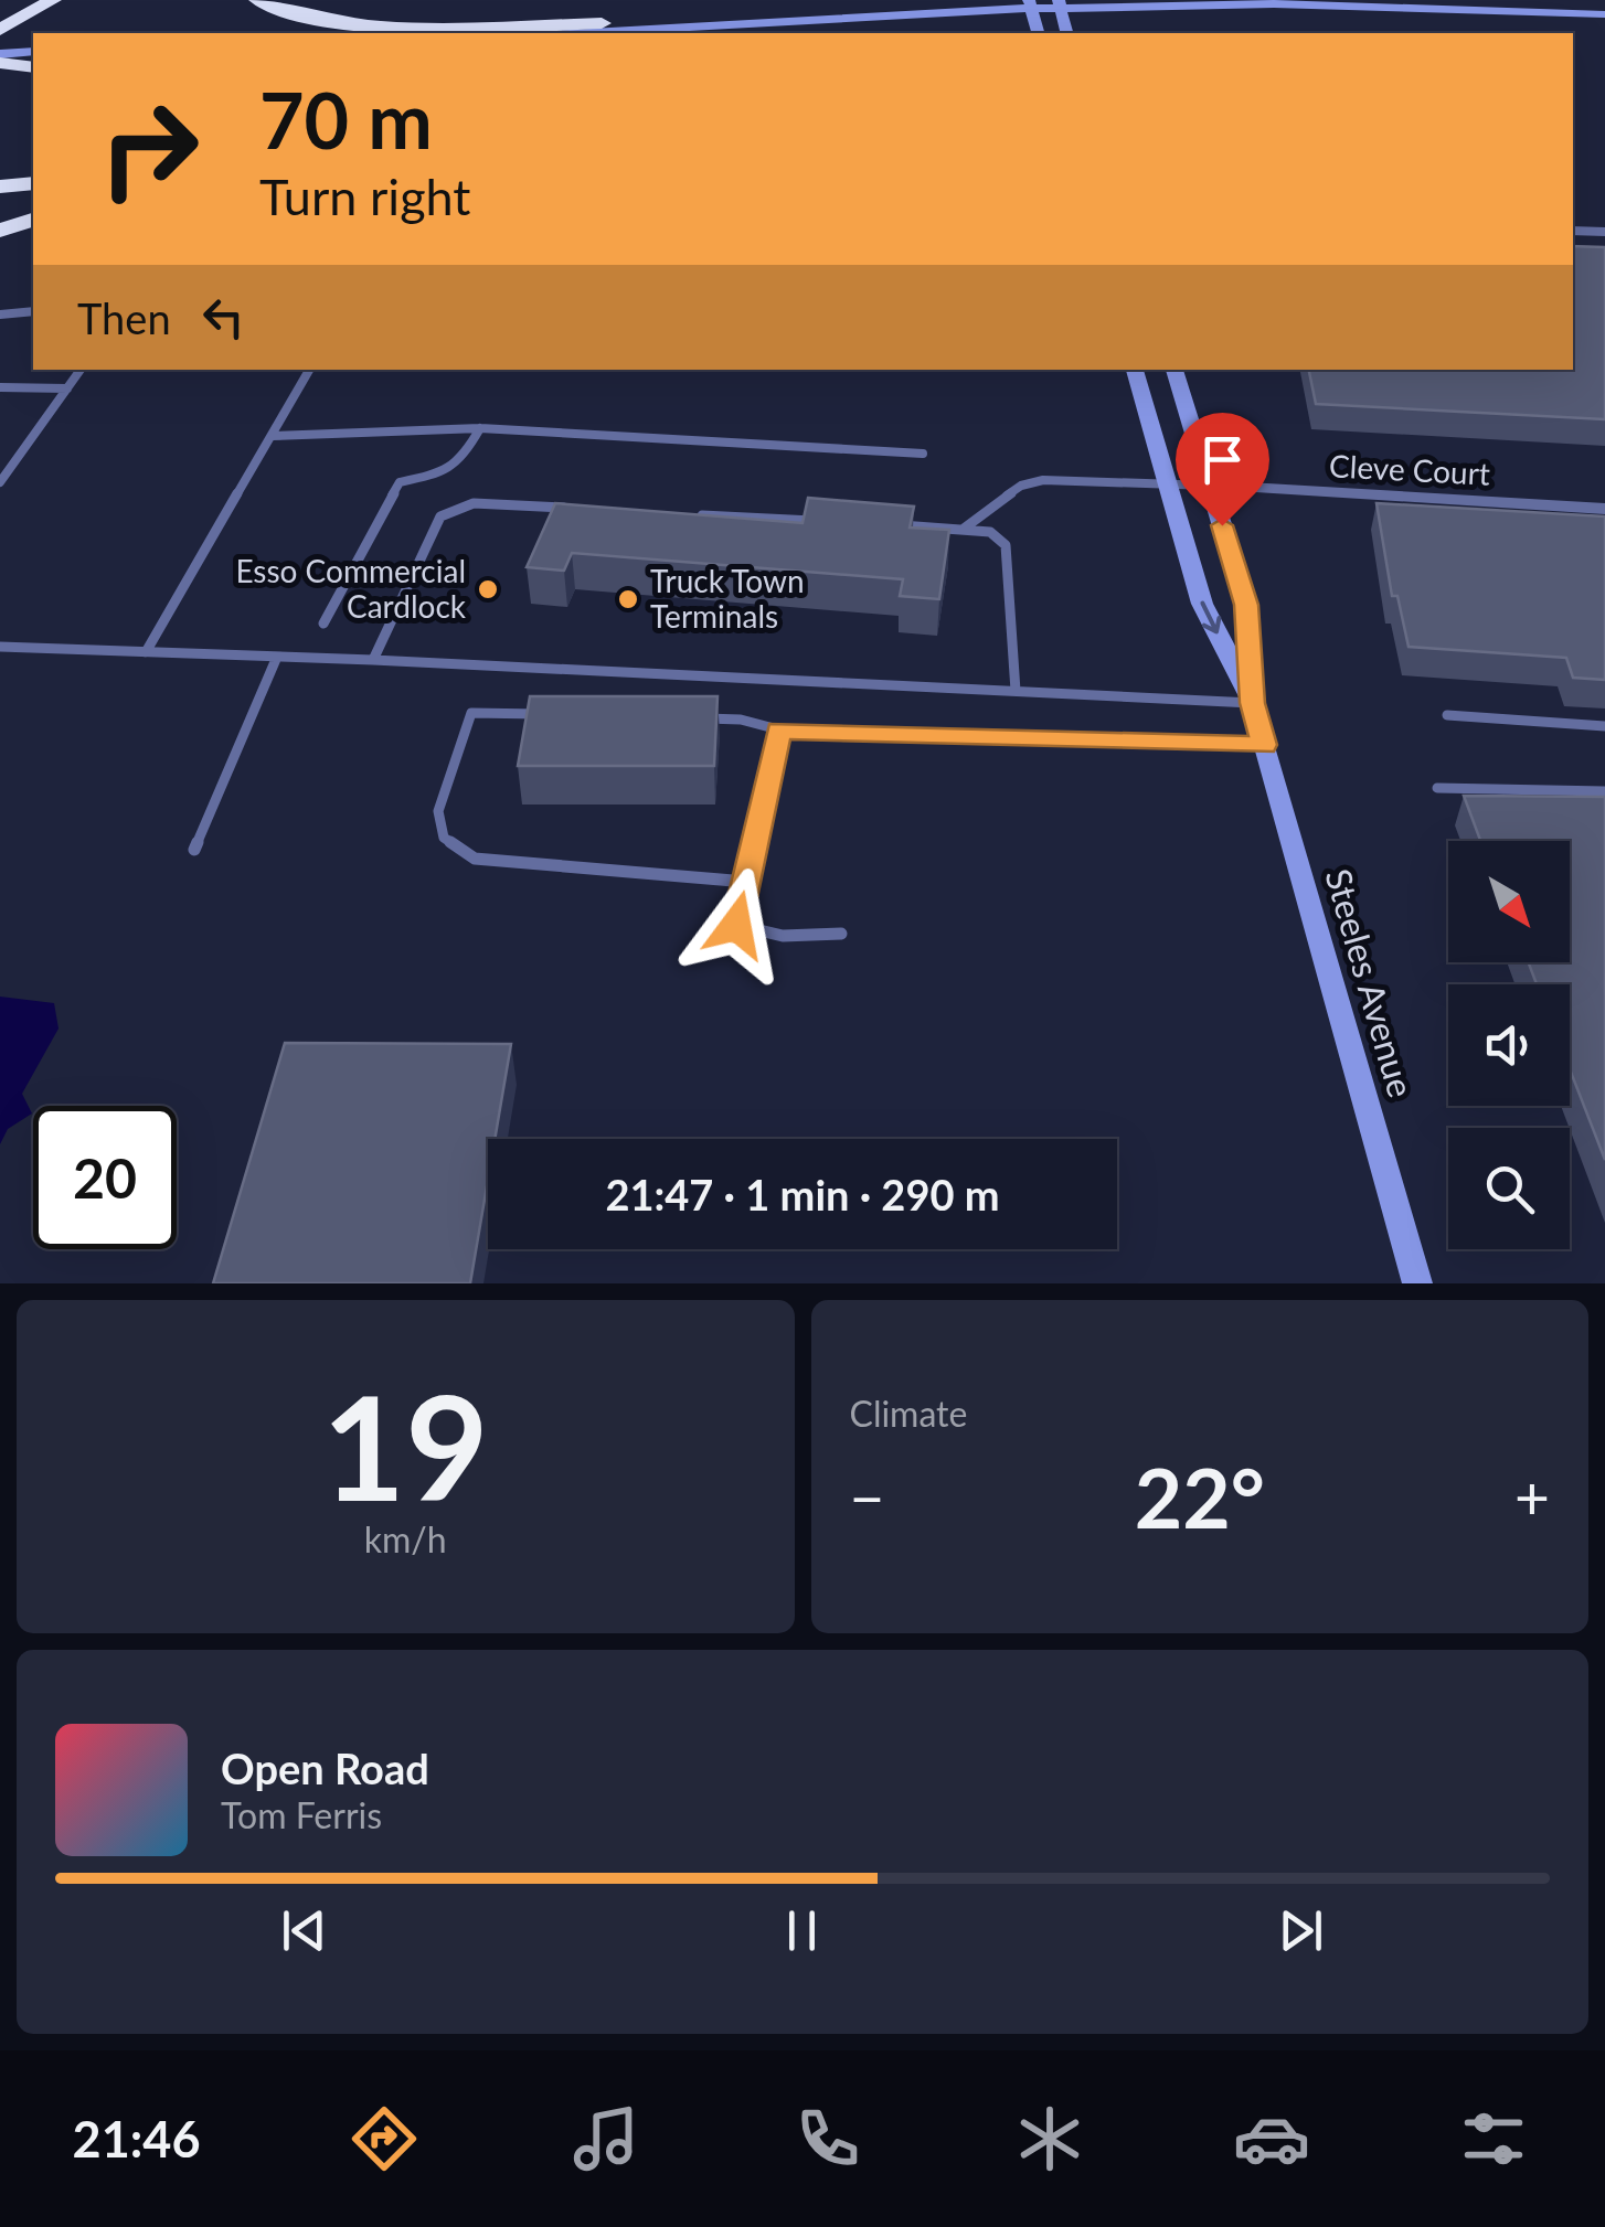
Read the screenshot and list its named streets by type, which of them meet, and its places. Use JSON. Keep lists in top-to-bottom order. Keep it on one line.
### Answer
{"streets":{"main road":["Steeles Avenue"],"street":["Cleve Court"]},"crossings":[["Cleve Court","Steeles Avenue"]],"places":["Esso Commercial Cardlock","Truck Town Terminals"],"north":"bottom right","page":{"turn":["70 m","Turn right"],"then":"Then","limit":"20","trip":"21:47 · 1 min · 290 m","tile":[["19","km/h"],"Climate"],"heat":["−","22°","+"],"song":["Open Road","Tom Ferris"],"tabs":"21:46"}}
